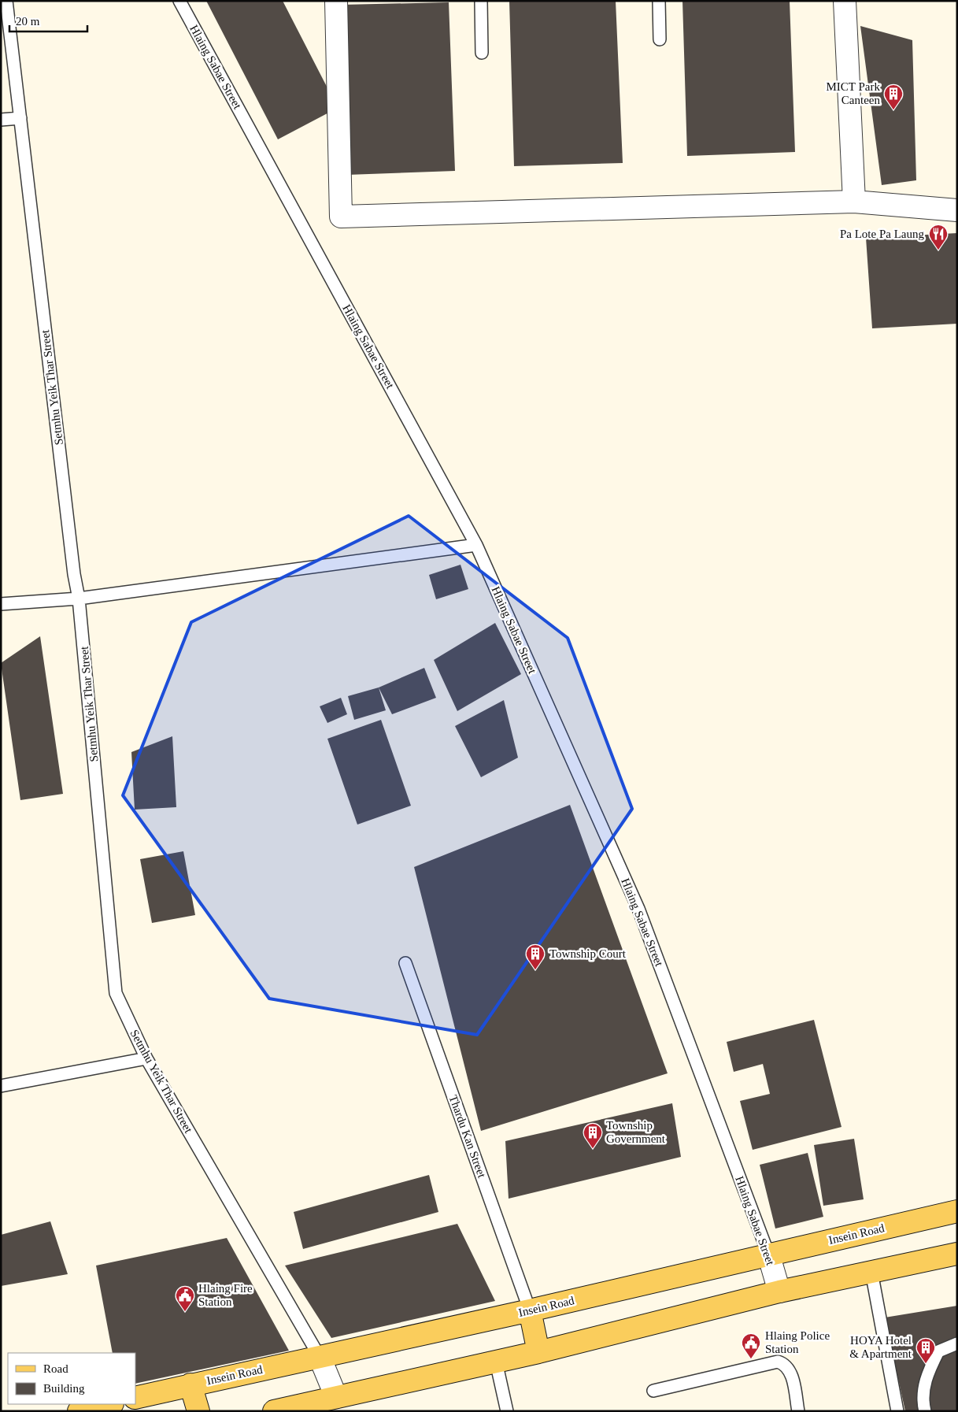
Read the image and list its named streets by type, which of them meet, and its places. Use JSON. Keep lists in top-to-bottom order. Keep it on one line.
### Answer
{"streets":{"main road":["Insein Road"],"street":["Hlaing Sabae Street"],"lane":["Setmhu Yeik Thar Street","Thardu Kan Street"]},"crossings":[["Hlaing Sabae Street","Insein Road"],["Setmhu Yeik Thar Street","Insein Road"],["Thardu Kan Street","Insein Road"]],"places":{"building":["MICT Park Canteen","Township Court","Township Government","HOYA Hotel & Apartment"],"restaurant":["Pa Lote Pa Laung"],"public building":["Hlaing Fire Station","Hlaing Police Station"]},"legend":["Road","Building"],"scale_bar":"20 m"}
